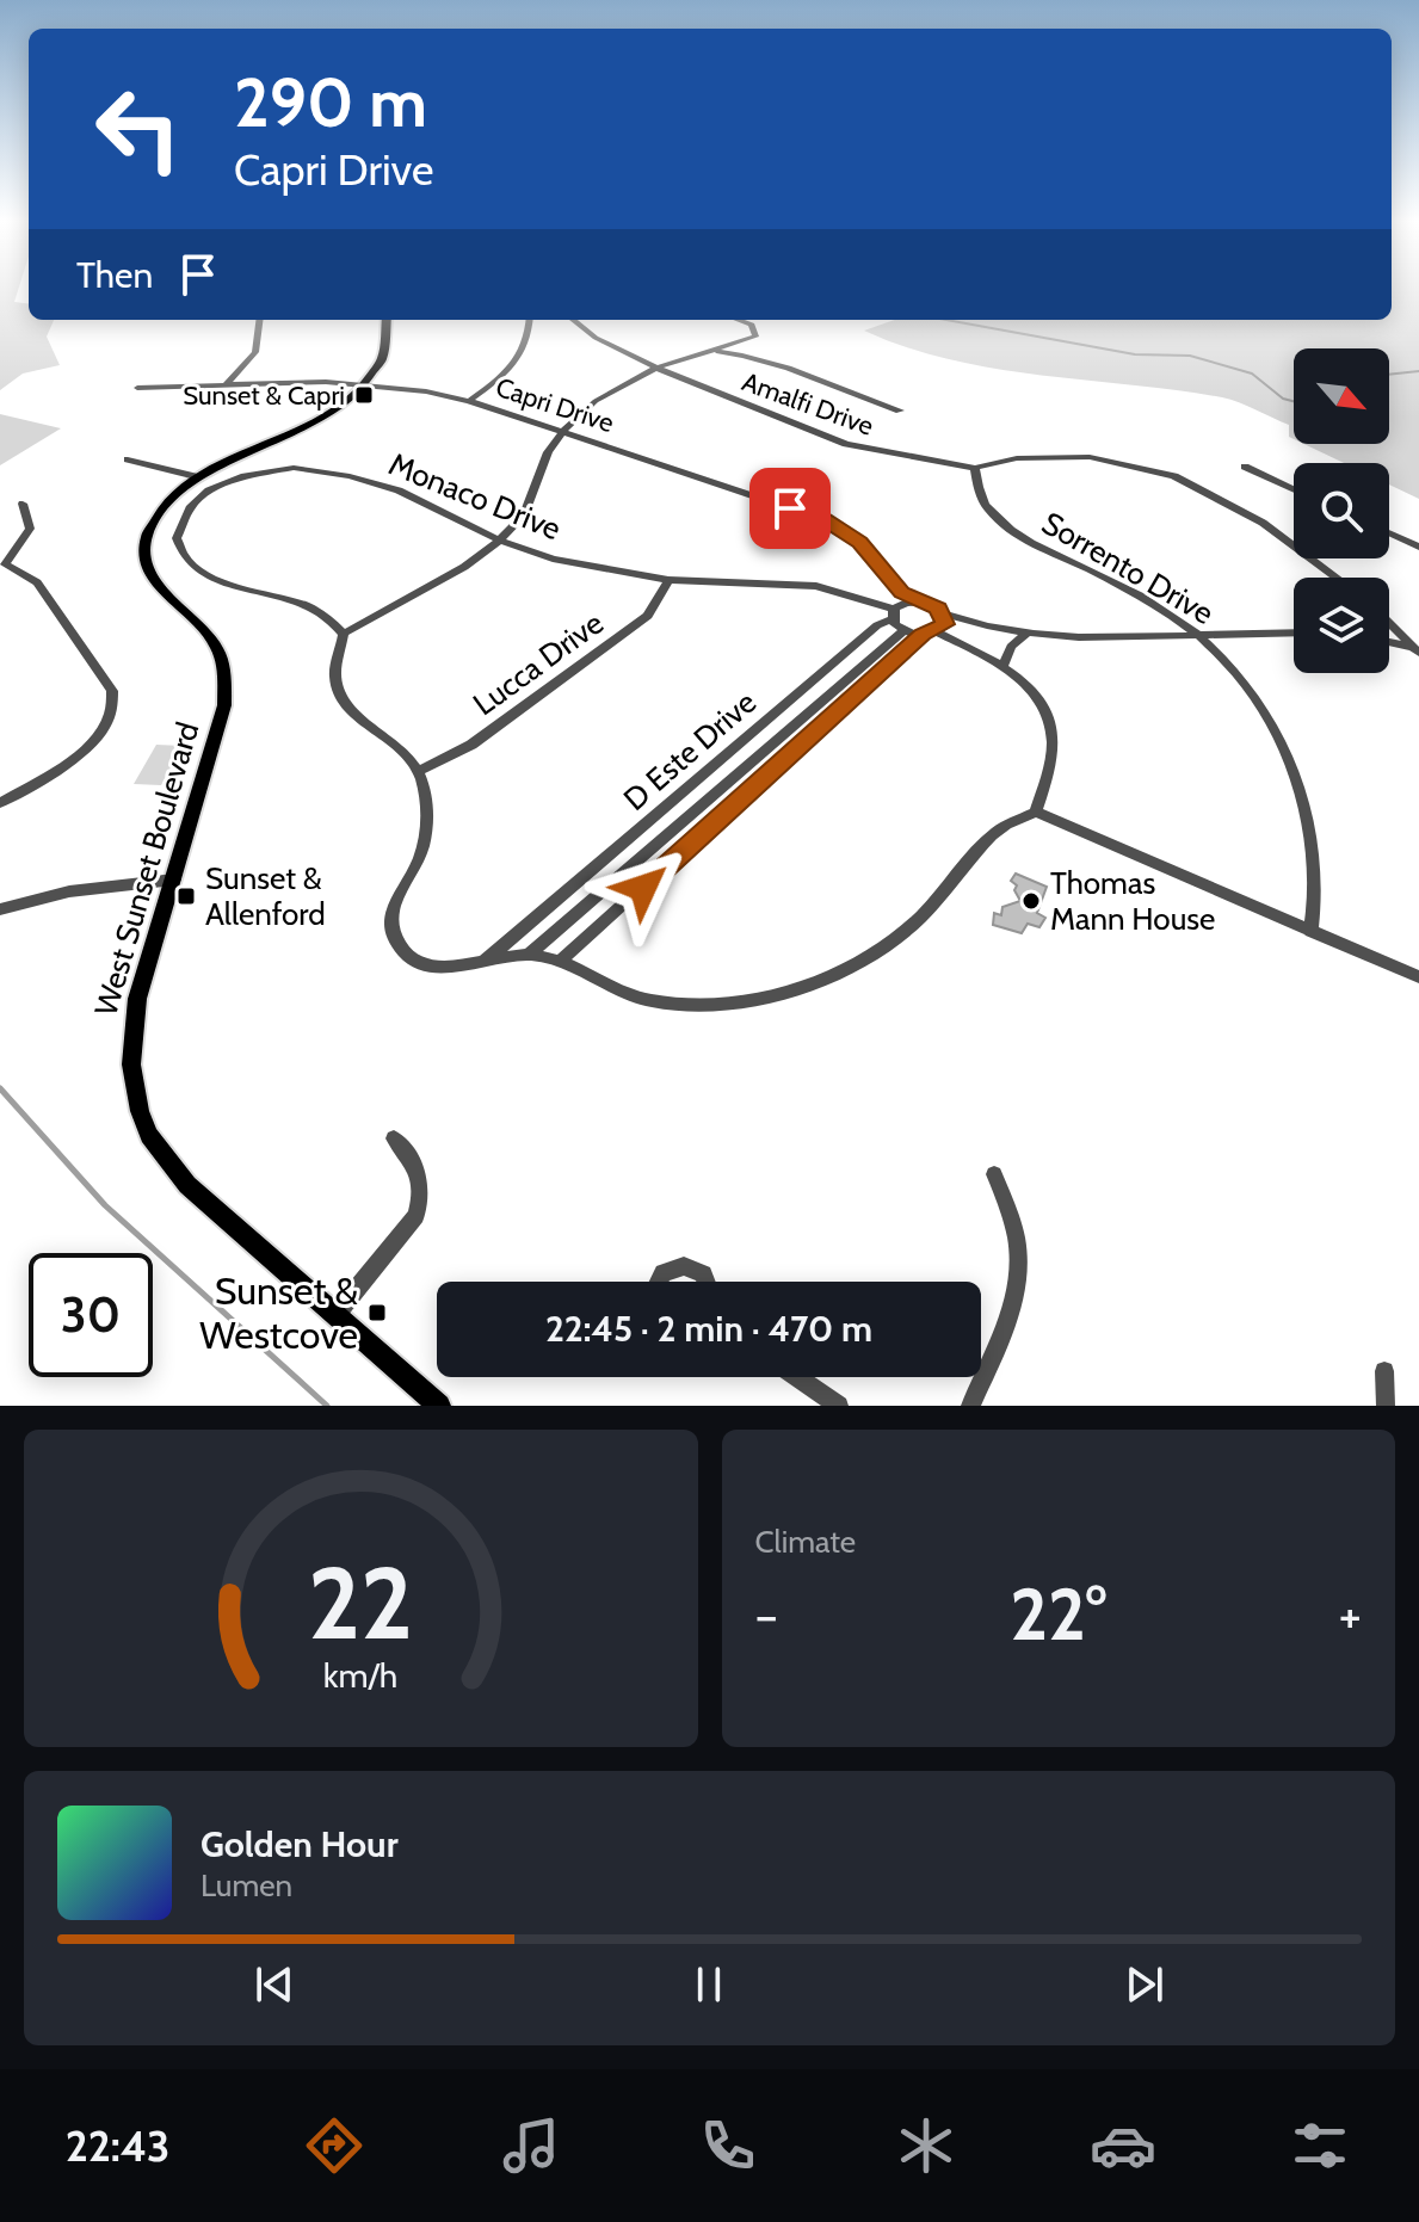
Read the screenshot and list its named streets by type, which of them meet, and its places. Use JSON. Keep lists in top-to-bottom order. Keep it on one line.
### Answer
{"streets":{"main road":["West Sunset Boulevard"],"street":["Amalfi Drive","Capri Drive","Monaco Drive","Sorrento Drive","Lucca Drive","D Este Drive"]},"crossings":[["Amalfi Drive","Sorrento Drive"],["Capri Drive","D Este Drive"],["Capri Drive","West Sunset Boulevard"],["Monaco Drive","Lucca Drive"],["Monaco Drive","D Este Drive"],["Monaco Drive","West Sunset Boulevard"]],"places":{"transit":["Sunset & Capri","Sunset & Allenford","Sunset & Westcove"],"other":["Thomas Mann House"]},"north":"bottom right","page":{"turn":["290 m","Capri Drive"],"then":"Then","limit":"30","trip":"22:45 · 2 min · 470 m","tile":"Climate","heat":["−","22°","+"],"song":["Golden Hour","Lumen"],"tabs":"22:43","gauge":["22","km/h"]}}
